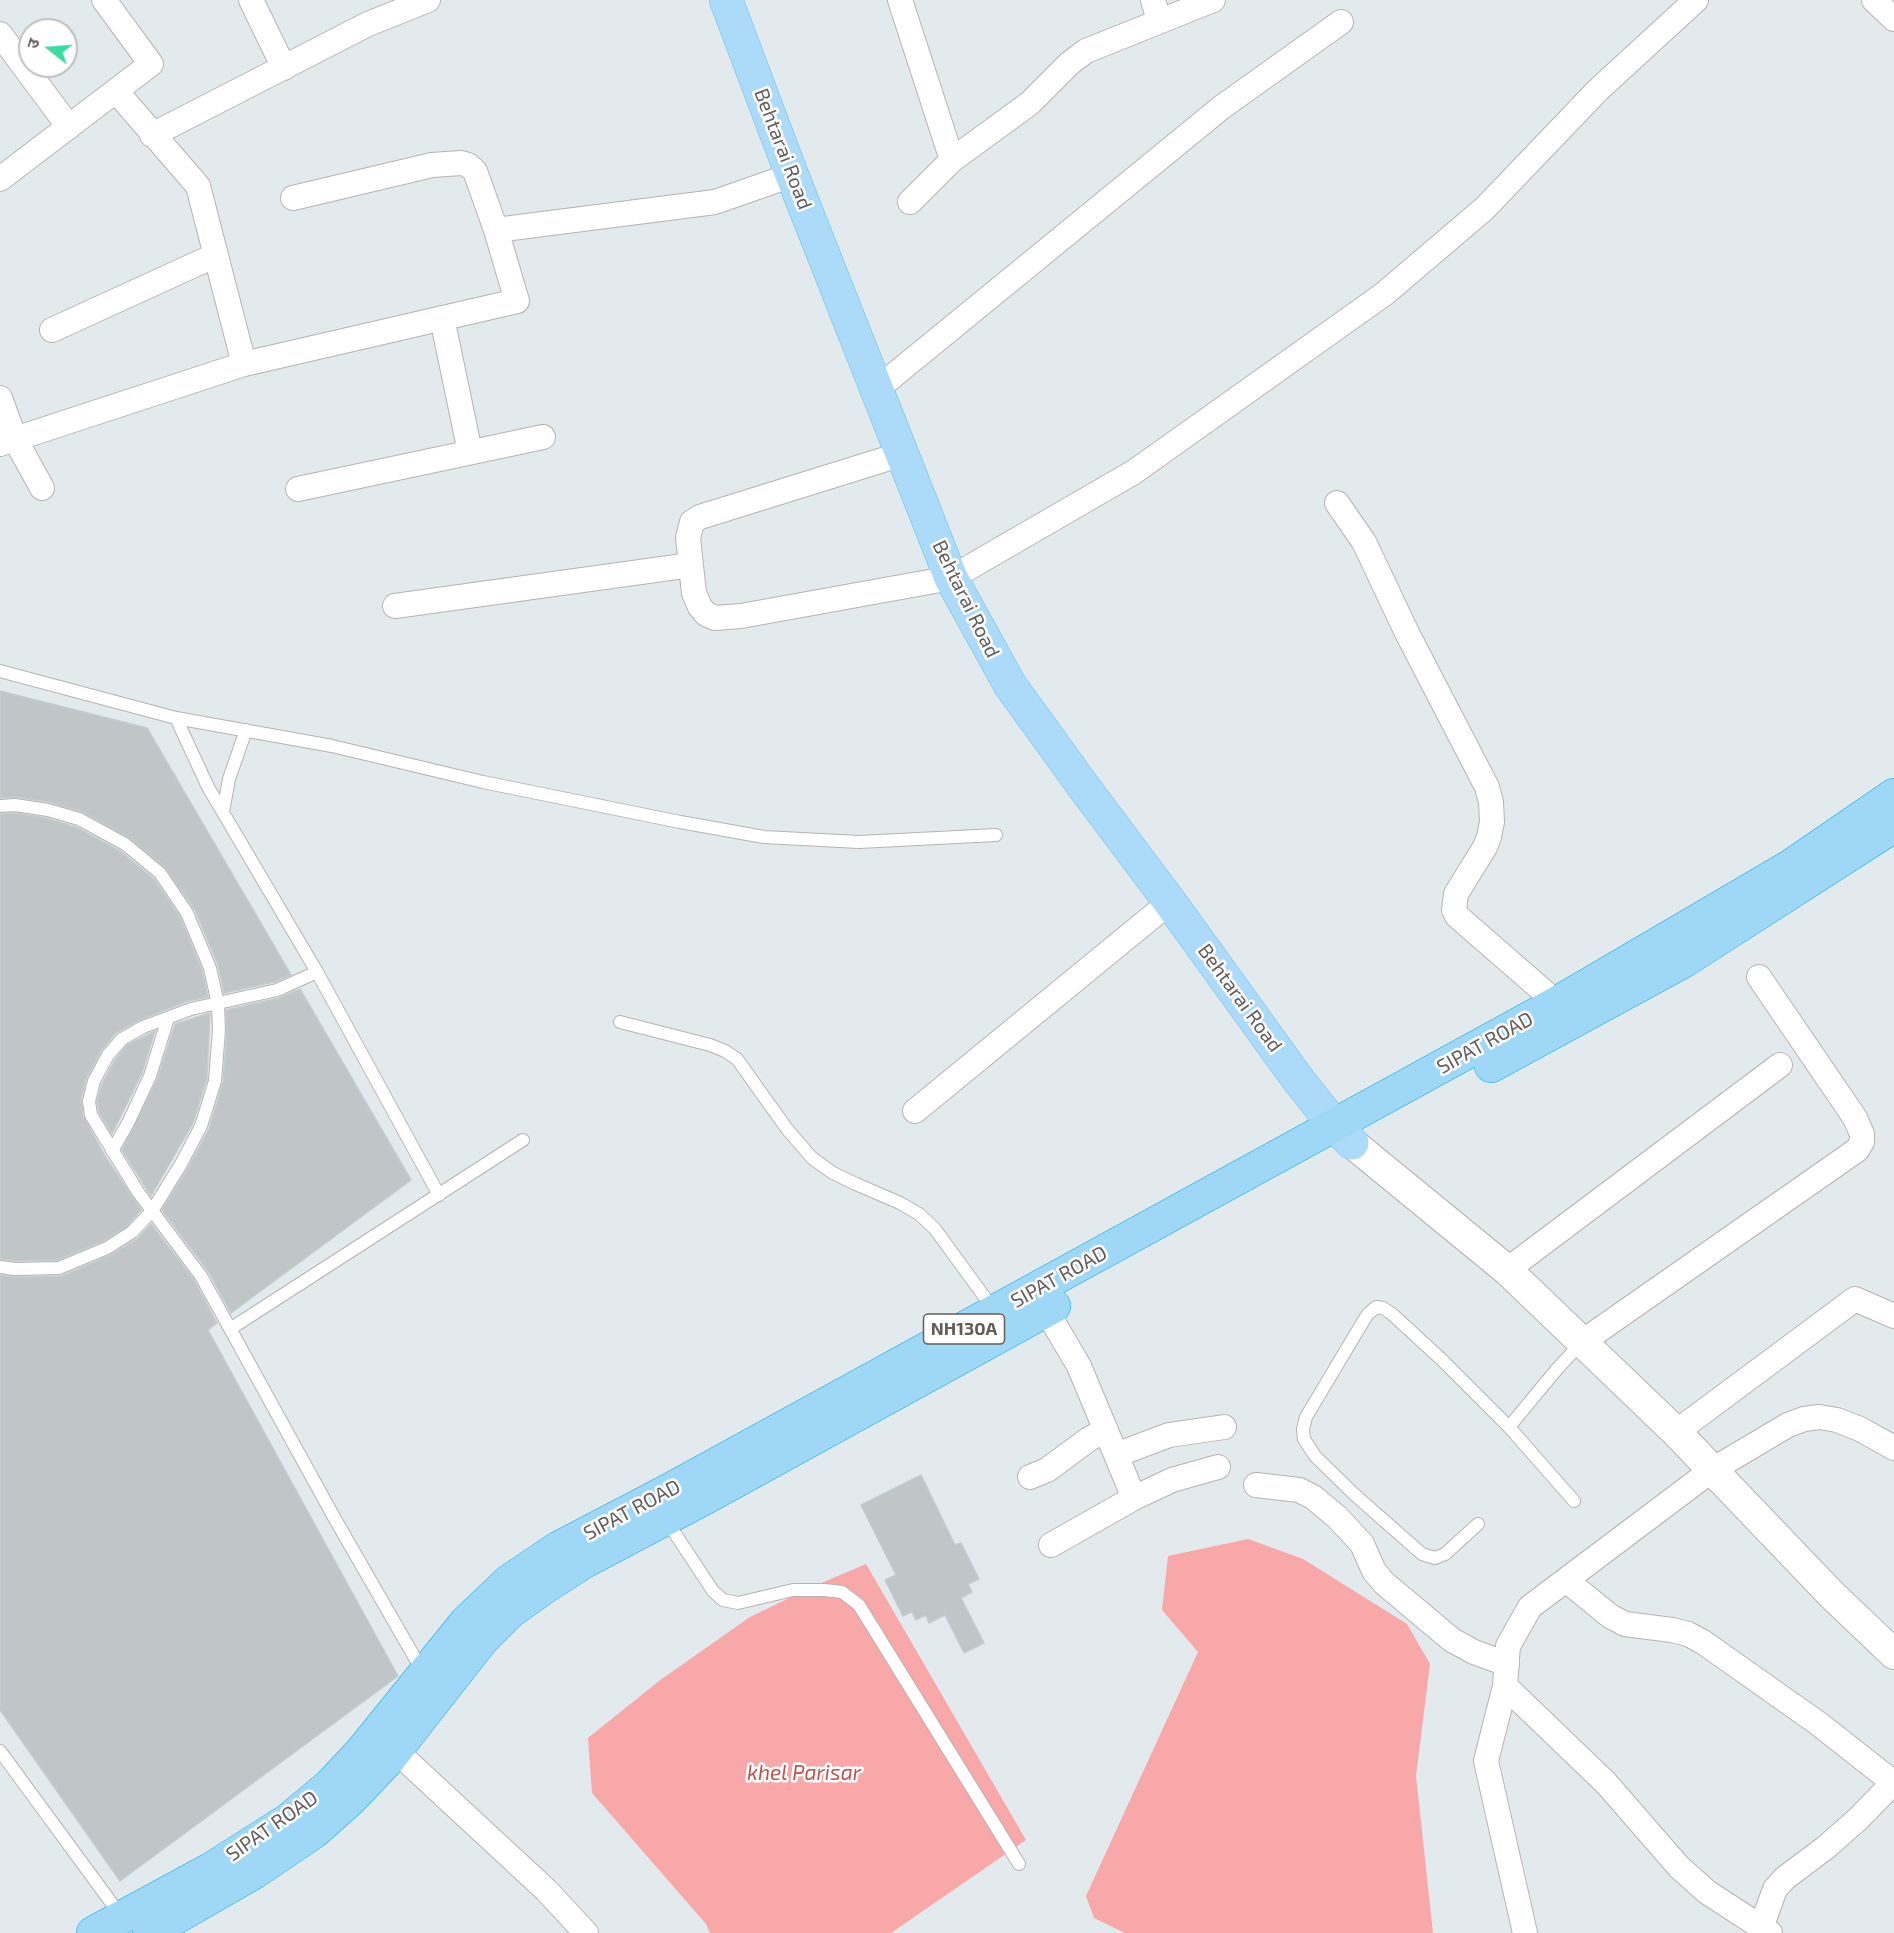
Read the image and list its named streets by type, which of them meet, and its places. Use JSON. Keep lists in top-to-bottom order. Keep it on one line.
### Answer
{"streets":{"highway":["SIPAT ROAD","NH130A"],"main road":["Behtarai Road"]},"crossings":[["Behtarai Road","SIPAT ROAD"]],"water":["khel Parisar"],"north":"left"}
